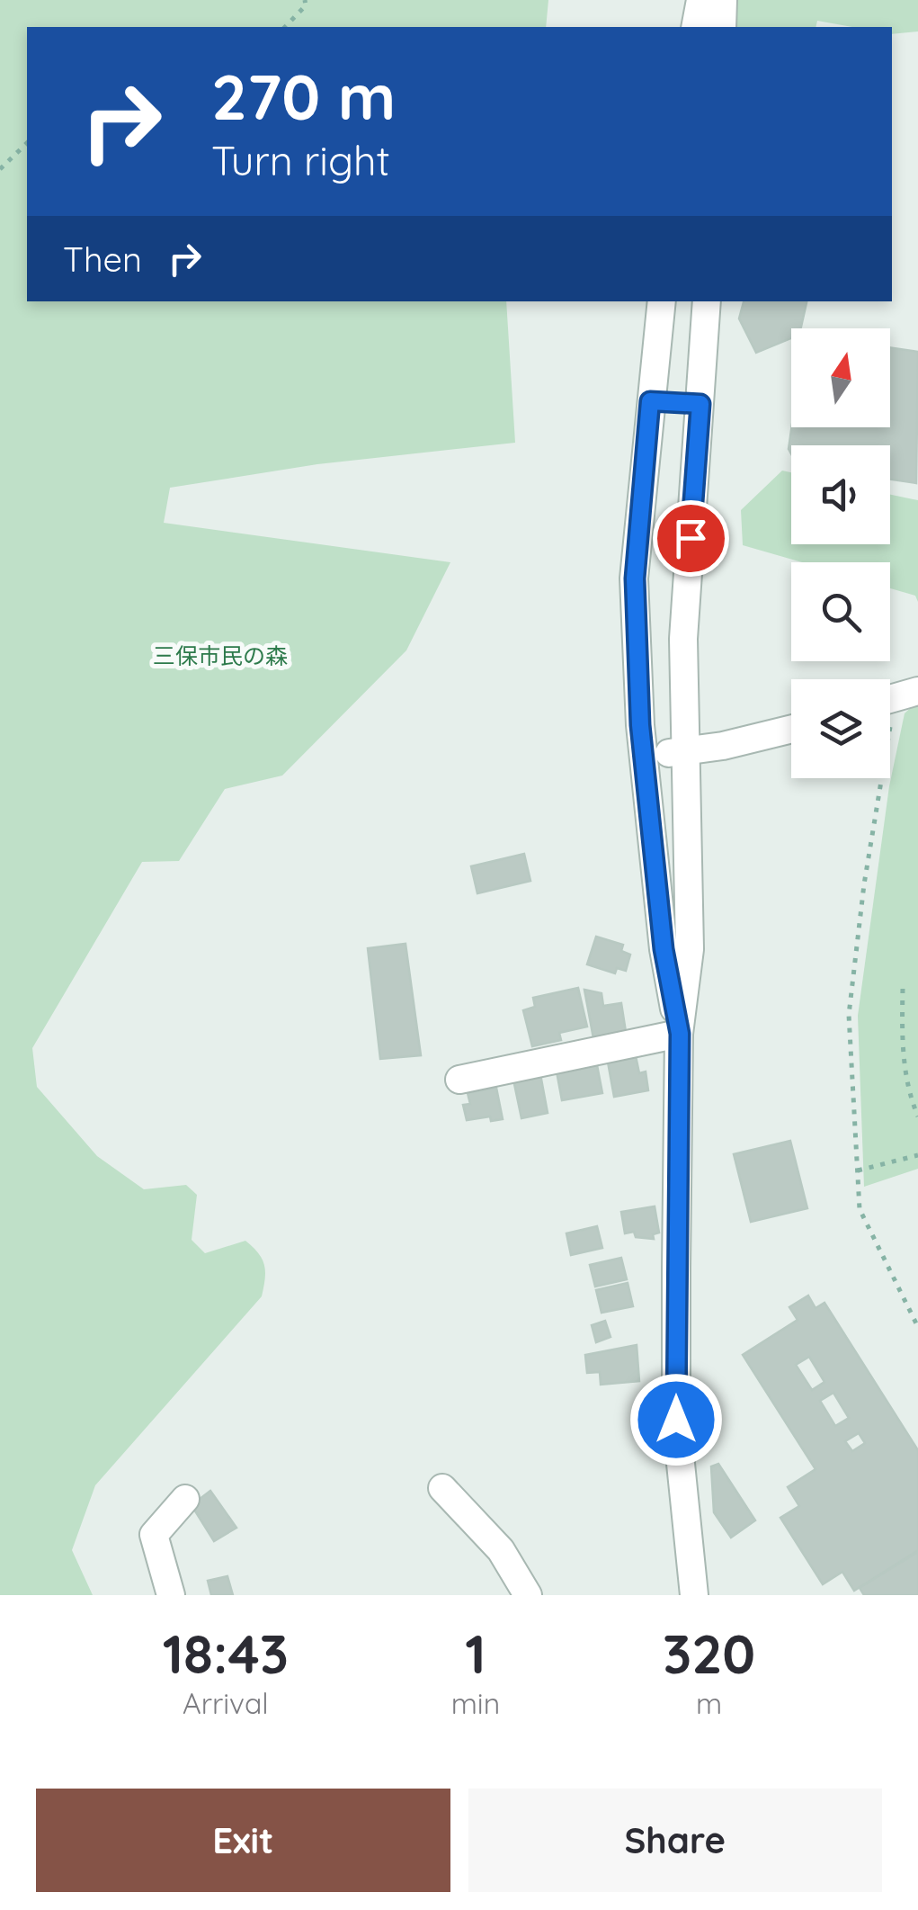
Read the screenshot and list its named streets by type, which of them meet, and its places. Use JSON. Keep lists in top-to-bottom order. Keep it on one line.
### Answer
{"parks":["三保市民の森"],"north":"top","page":{"turn":["270 m","Turn right"],"then":"Then","eta":["18:43","Arrival","1","min","320","m"],"buttons":["Exit","Share"]}}
